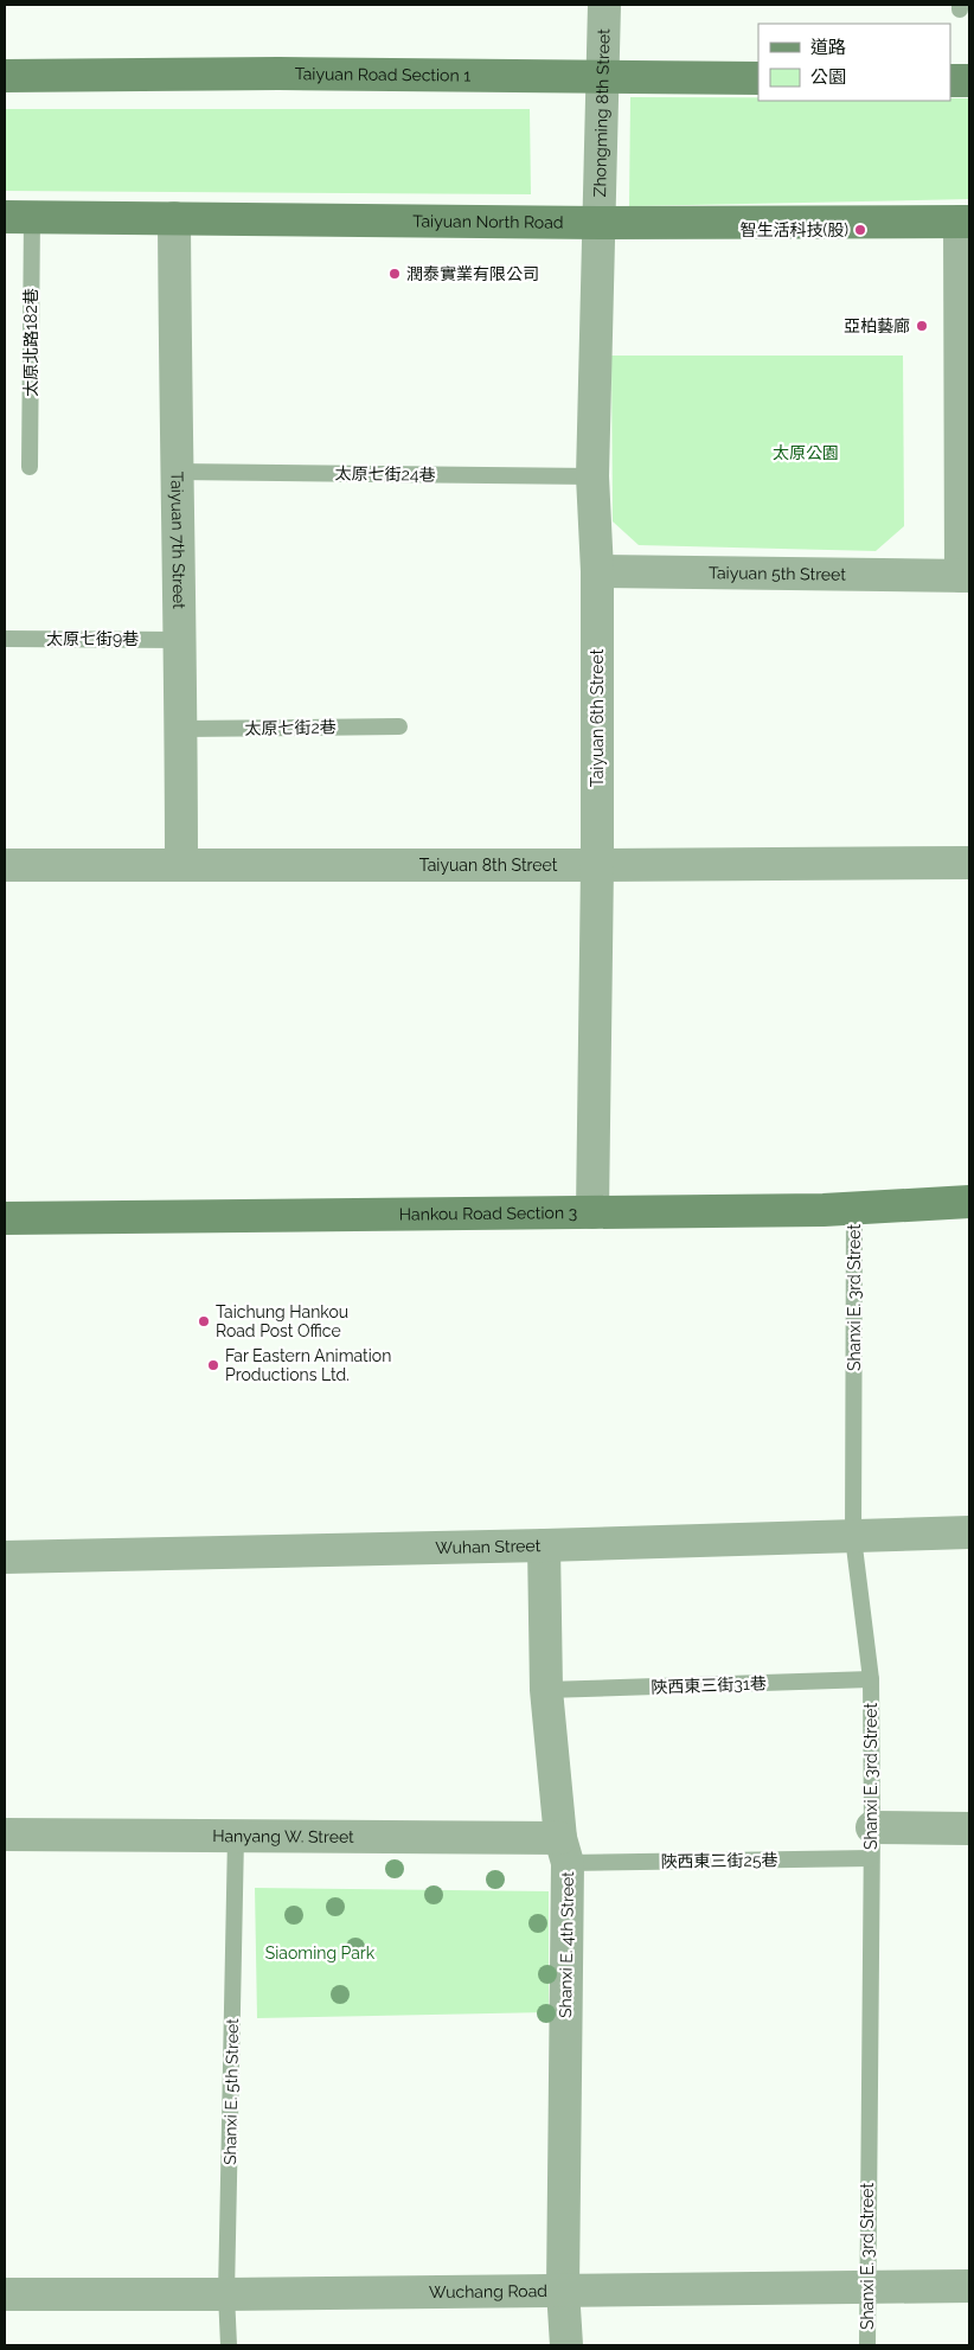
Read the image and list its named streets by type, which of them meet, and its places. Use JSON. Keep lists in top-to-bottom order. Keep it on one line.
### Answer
{"streets":{"street":["Taiyuan Road Section 1","Zhongming 8th Street","Taiyuan North Road","Taiyuan 7th Street","Taiyuan 5th Street","Taiyuan 6th Street","Taiyuan 8th Street","Hankou Road Section 3","Wuhan Street","Hanyang W. Street","Shanxi E. 4th Street","Wuchang Road"],"lane":["太原北路182巷","太原七街24巷","太原七街9巷","太原七街2巷","Shanxi E. 3rd Street","陜西東三街31巷","陜西東三街25巷","Shanxi E. 5th Street"]},"crossings":[["Taiyuan Road Section 1","Zhongming 8th Street"],["Zhongming 8th Street","Taiyuan North Road"],["Zhongming 8th Street","Taiyuan 6th Street"],["Taiyuan North Road","太原北路182巷"],["Taiyuan North Road","Taiyuan 7th Street"],["Taiyuan North Road","Taiyuan 5th Street"],["Taiyuan North Road","Taiyuan 6th Street"],["太原七街24巷","Taiyuan 7th Street"],["太原七街24巷","Taiyuan 6th Street"],["Taiyuan 7th Street","太原七街9巷"],["Taiyuan 7th Street","太原七街2巷"],["Taiyuan 7th Street","Taiyuan 8th Street"],["Taiyuan 5th Street","Taiyuan 6th Street"],["Taiyuan 6th Street","Taiyuan 8th Street"],["Taiyuan 6th Street","Hankou Road Section 3"],["Hankou Road Section 3","Shanxi E. 3rd Street"],["Shanxi E. 3rd Street","Wuhan Street"],["Shanxi E. 3rd Street","陜西東三街31巷"],["Shanxi E. 3rd Street","陜西東三街25巷"],["Shanxi E. 3rd Street","Wuchang Road"],["Wuhan Street","Shanxi E. 4th Street"],["陜西東三街31巷","Shanxi E. 4th Street"],["Hanyang W. Street","陜西東三街25巷"],["Hanyang W. Street","Shanxi E. 4th Street"],["Hanyang W. Street","Shanxi E. 5th Street"],["陜西東三街25巷","Shanxi E. 4th Street"],["Shanxi E. 4th Street","Wuchang Road"],["Shanxi E. 5th Street","Wuchang Road"]],"parks":["太原公園","Siaoming Park"],"places":["智生活科技(股)","潤泰實業有限公司","亞柏藝廊","Taichung Hankou Road Post Office","Far Eastern Animation Productions Ltd."],"legend":["道路","公園"]}
